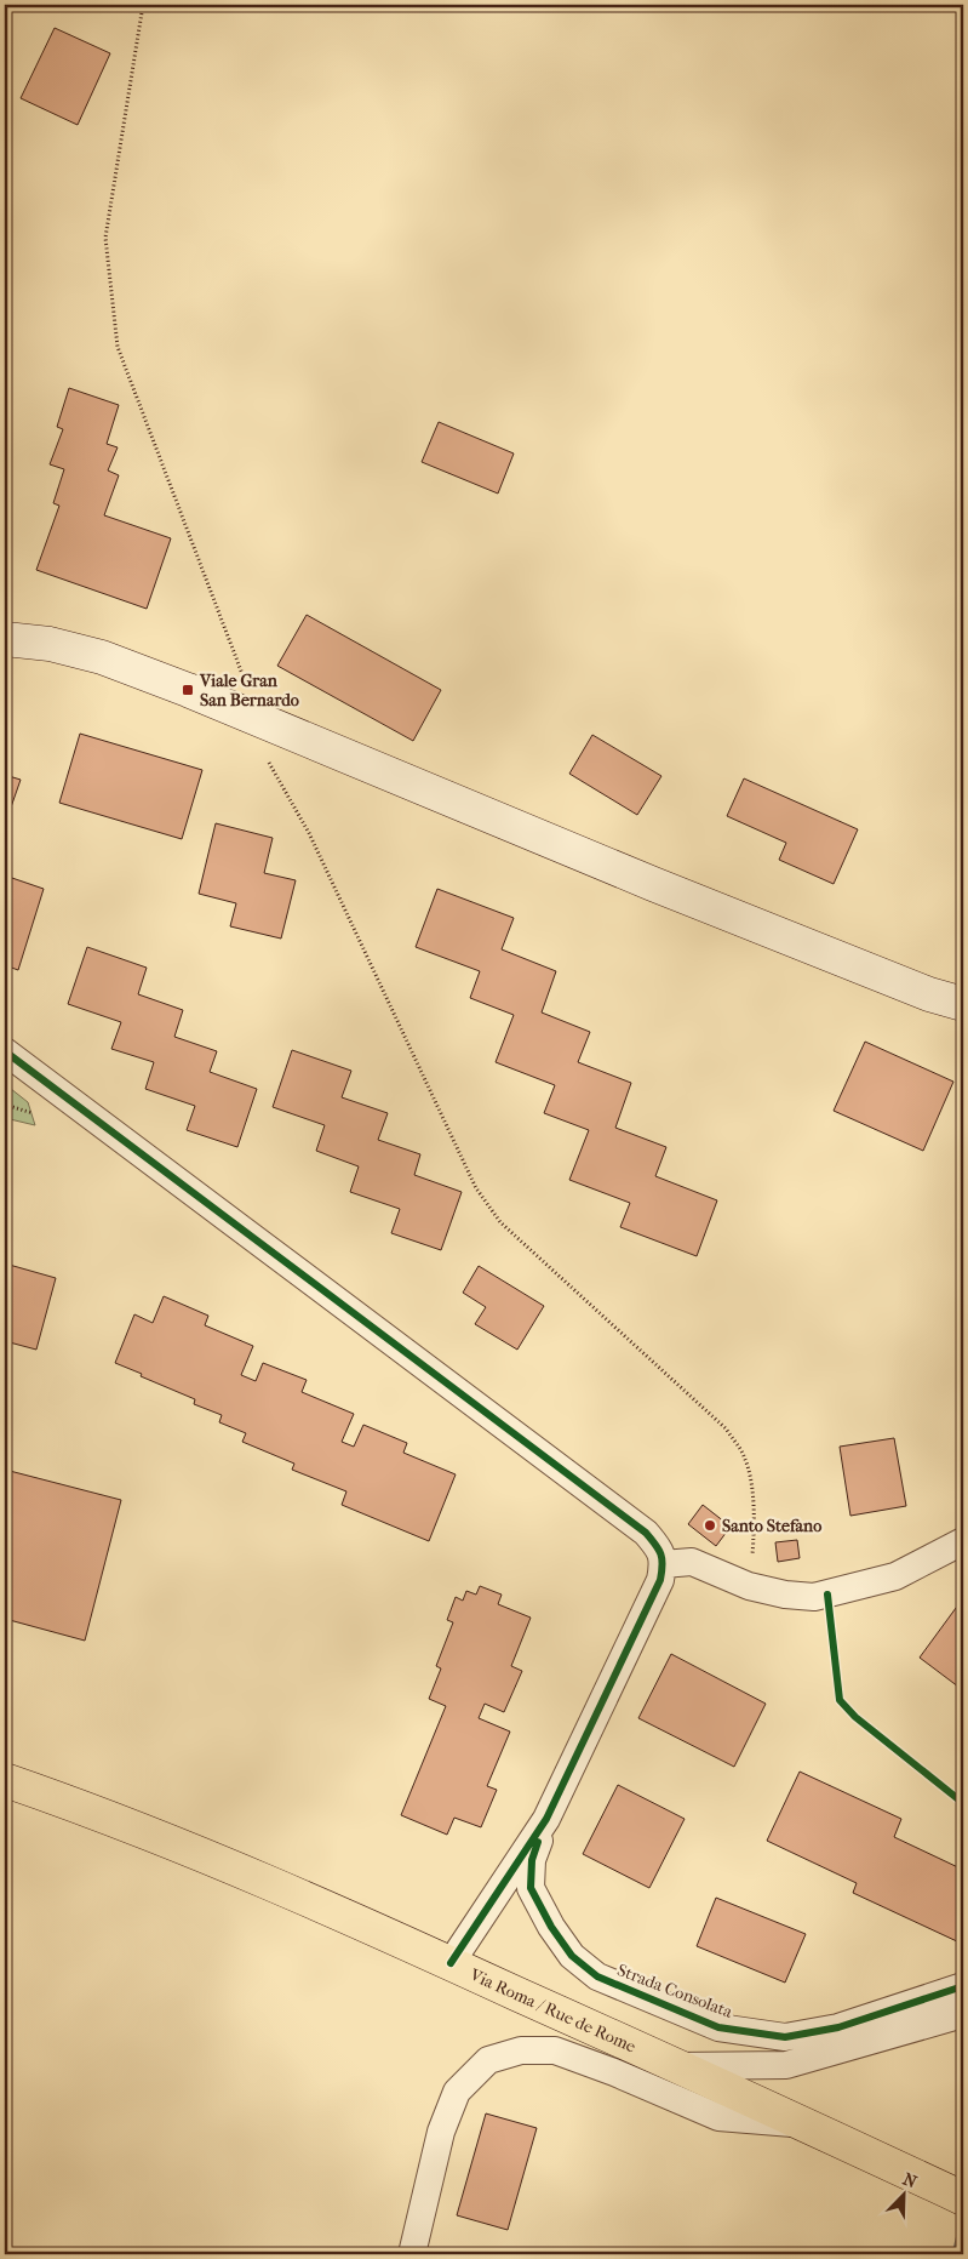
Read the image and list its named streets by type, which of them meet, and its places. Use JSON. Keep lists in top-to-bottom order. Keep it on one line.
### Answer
{"streets":{"main road":["Via Roma / Rue de Rome"],"street":["Strada Consolata"]},"places":{"transit":["Viale Gran San Bernardo"],"other":["Santo Stefano"]},"north":"top right"}
